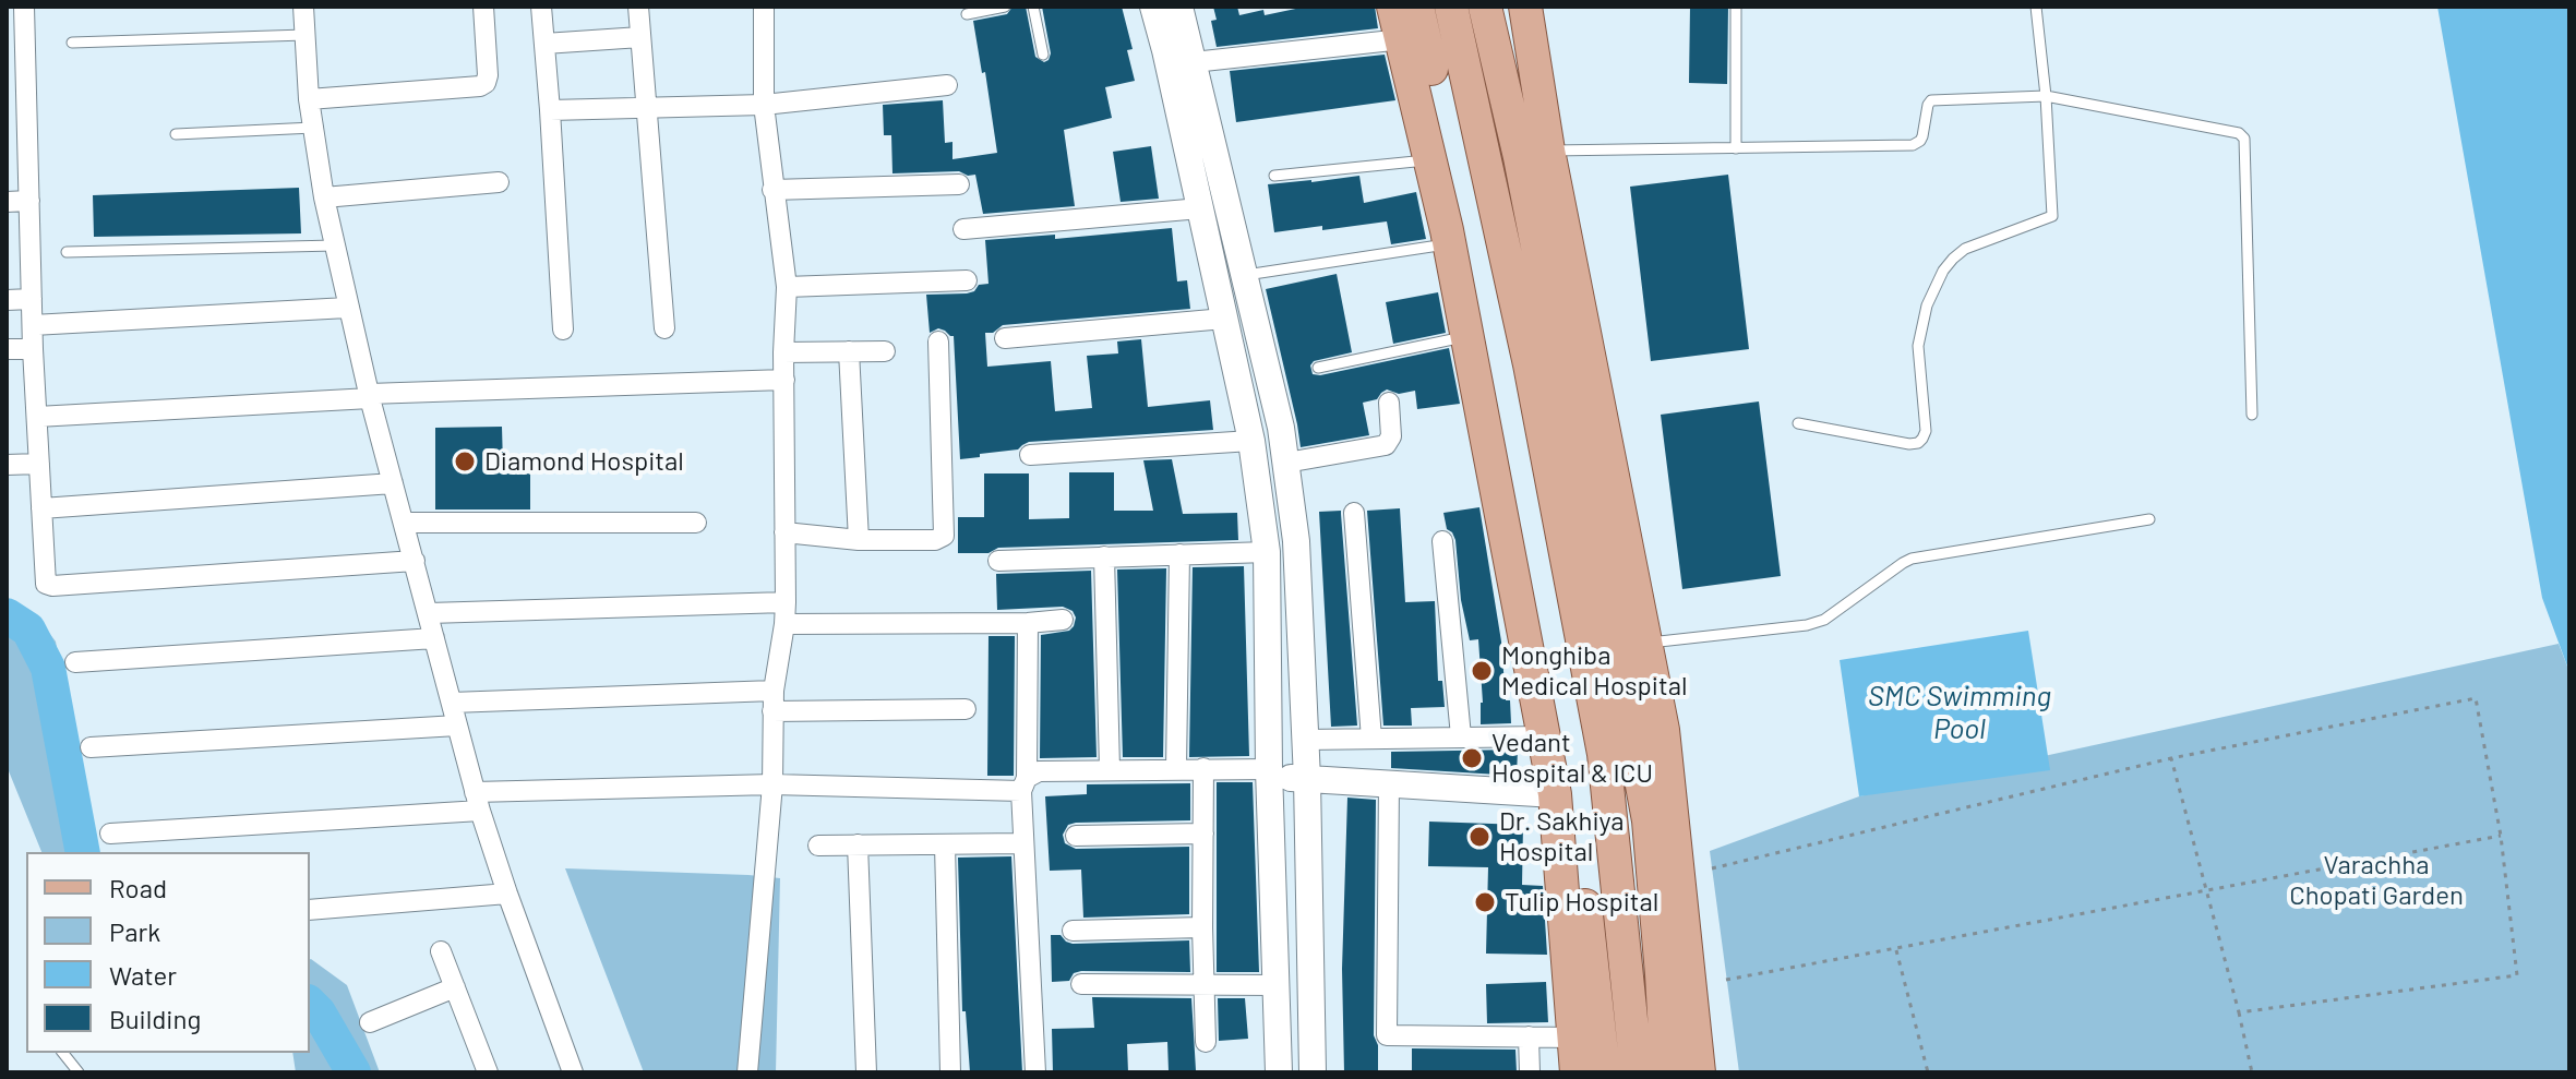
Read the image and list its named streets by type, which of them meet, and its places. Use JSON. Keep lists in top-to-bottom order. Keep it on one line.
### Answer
{"water":["SMC Swimming Pool"],"parks":["Varachha Chopati Garden"],"places":["Diamond Hospital","Monghiba Medical Hospital","Vedant Hospital & ICU","Dr. Sakhiya Hospital","Tulip Hospital"],"legend":["Road","Park","Water","Building"]}
